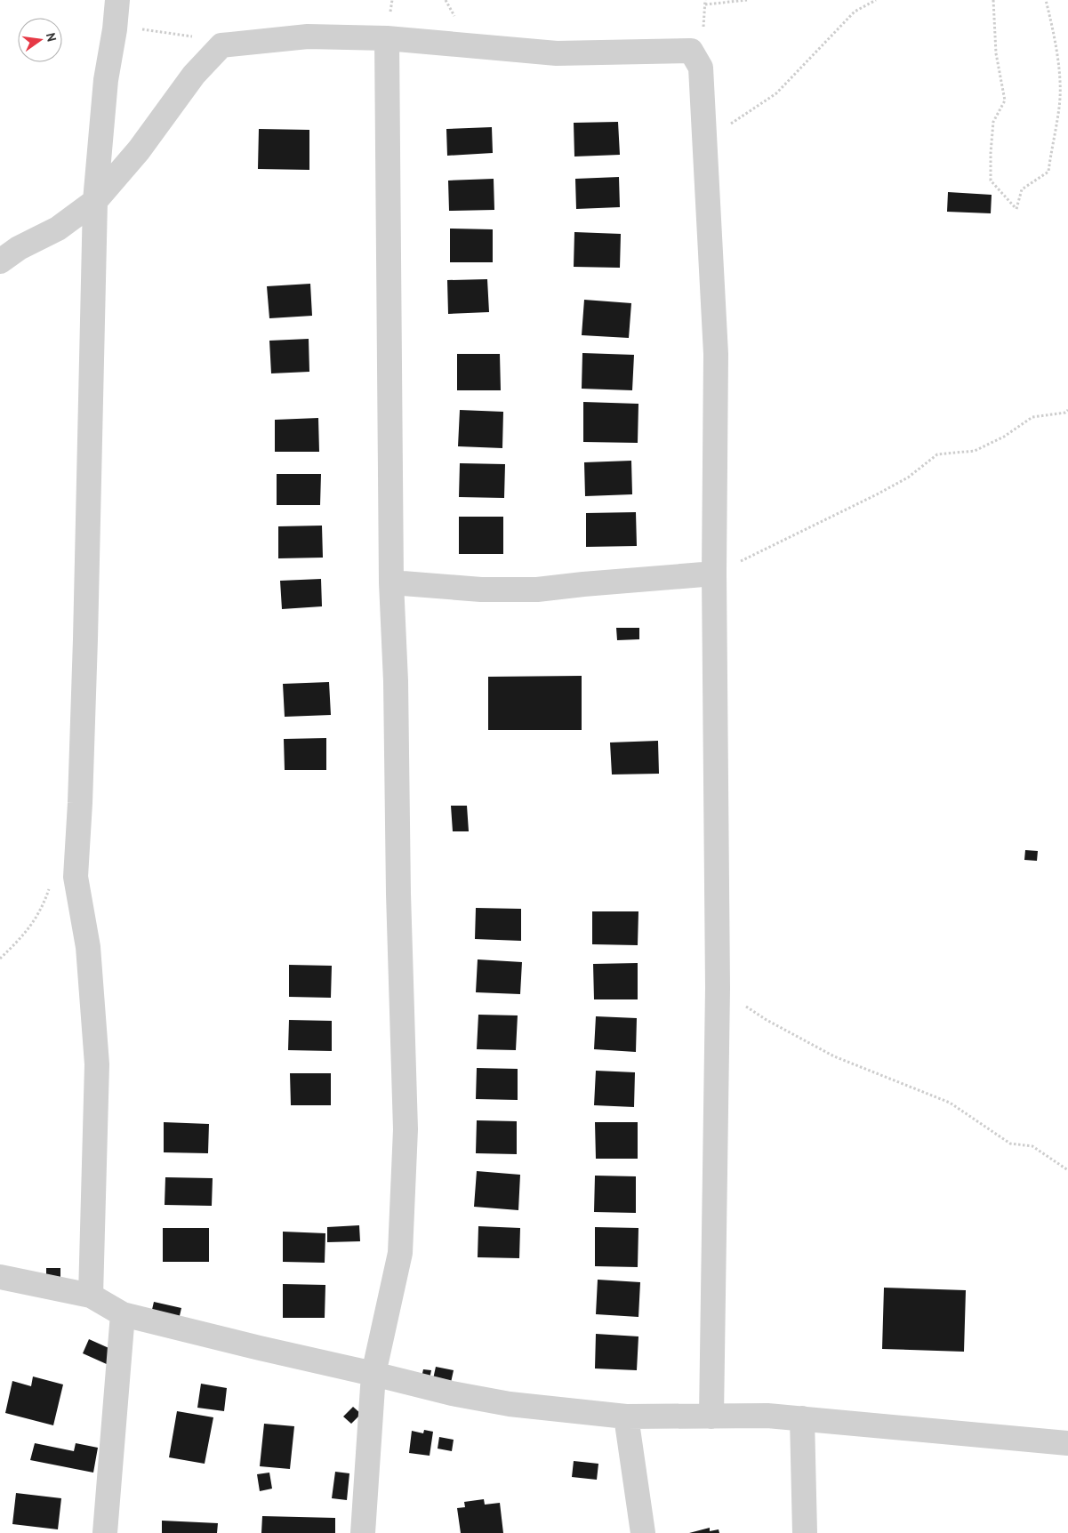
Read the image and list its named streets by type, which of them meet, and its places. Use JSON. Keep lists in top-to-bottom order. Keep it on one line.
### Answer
{"north":"right"}
